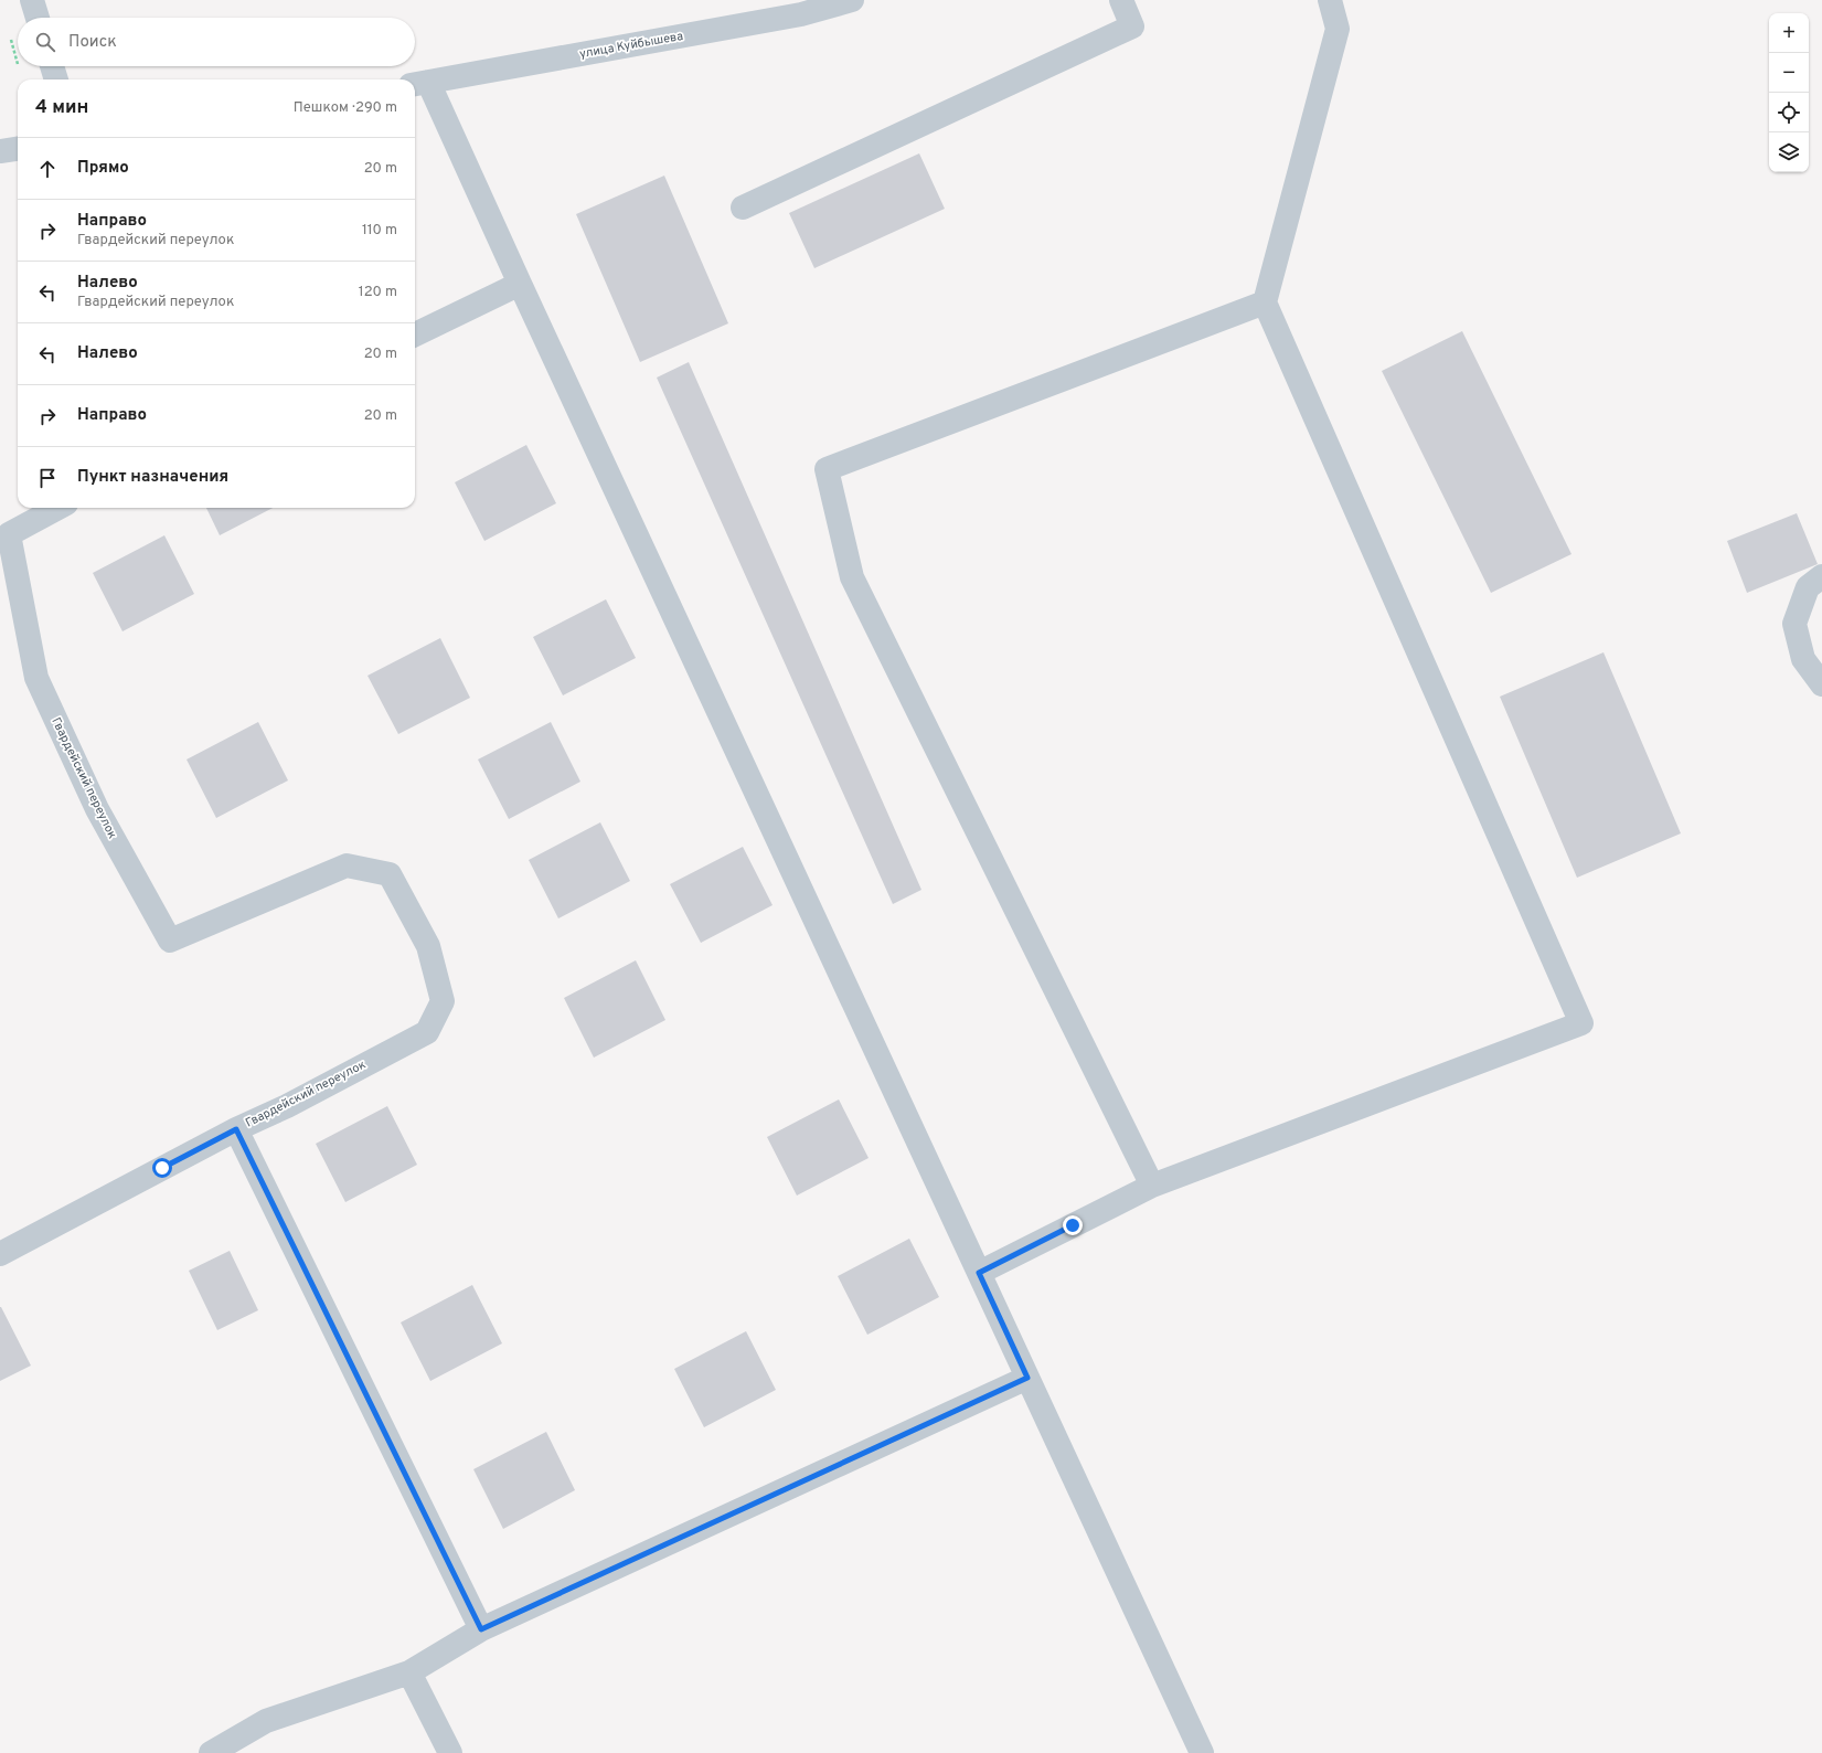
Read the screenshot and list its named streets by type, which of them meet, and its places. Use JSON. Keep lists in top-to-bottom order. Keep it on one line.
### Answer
{"streets":{"street":["улица Куйбышева","Гвардейский переулок"]},"page":{"map_buttons":["+","−"],"search":"Поиск","heading":["4 мин","Пешком · 290 m"],"list":[["Прямо","20 m"],["Направо","Гвардейский переулок","110 m"],["Налево","Гвардейский переулок","120 m"],["Налево","20 m"],["Направо","20 m"],"Пункт назначения"]}}
